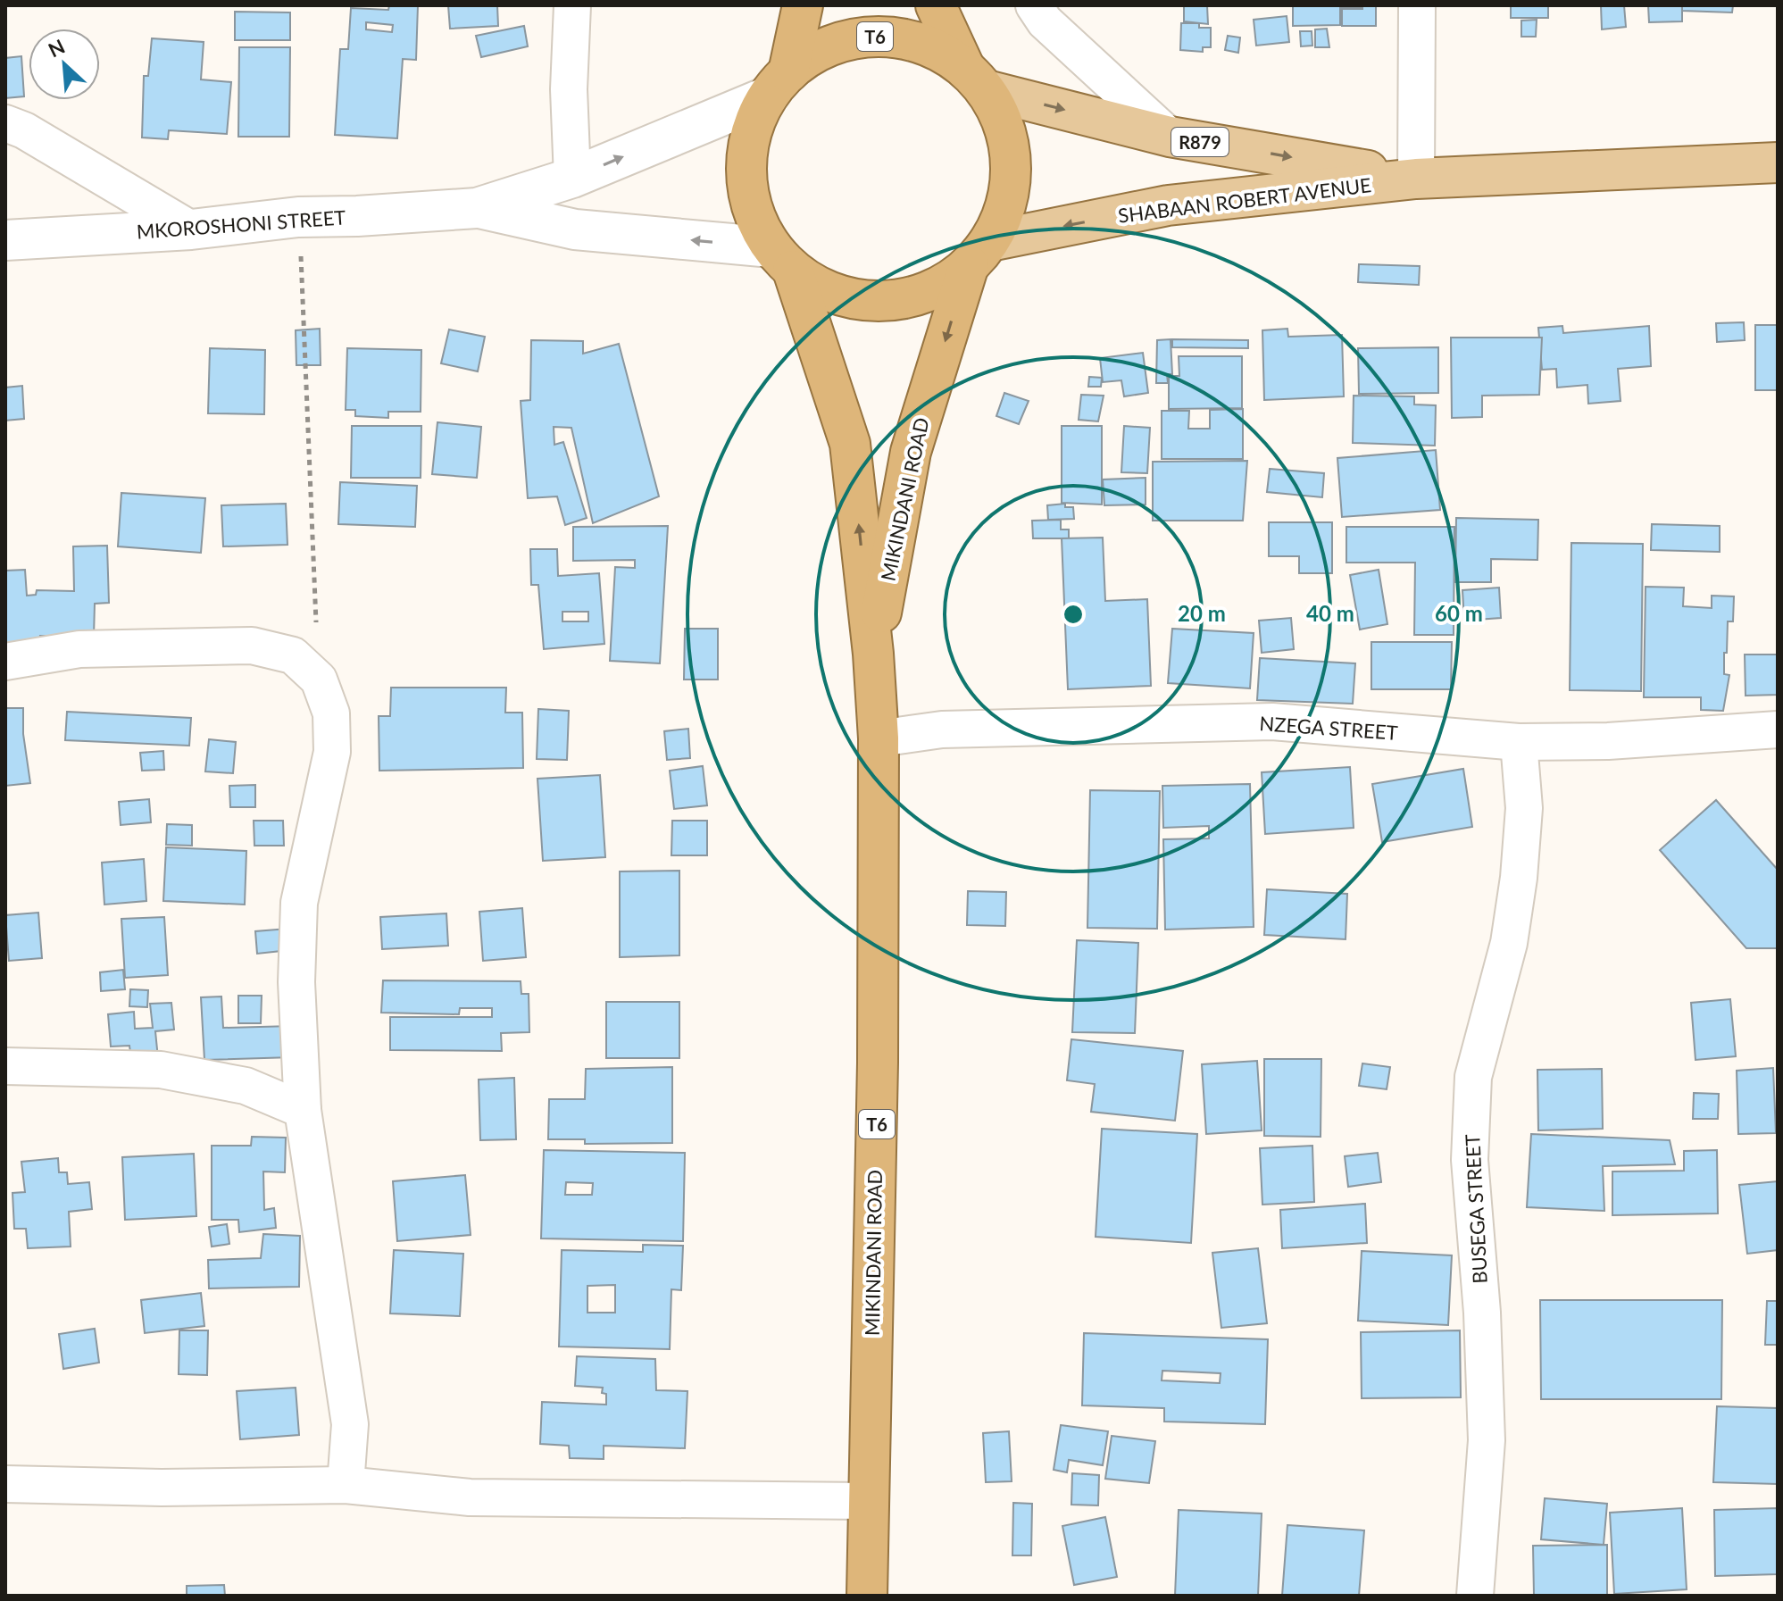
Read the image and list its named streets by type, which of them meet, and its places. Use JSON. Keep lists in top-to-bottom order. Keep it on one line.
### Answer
{"streets":{"highway":["T6","MIKINDANI ROAD"],"main road":["R879","SHABAAN ROBERT AVENUE"],"street":["MKOROSHONI STREET","NZEGA STREET","BUSEGA STREET"]},"crossings":[["T6","SHABAAN ROBERT AVENUE"],["T6","MKOROSHONI STREET"],["T6","MIKINDANI ROAD"],["SHABAAN ROBERT AVENUE","MIKINDANI ROAD"],["MKOROSHONI STREET","MIKINDANI ROAD"],["MIKINDANI ROAD","NZEGA STREET"],["NZEGA STREET","BUSEGA STREET"]],"north":"top left","rings":["20 m","40 m","60 m"]}
